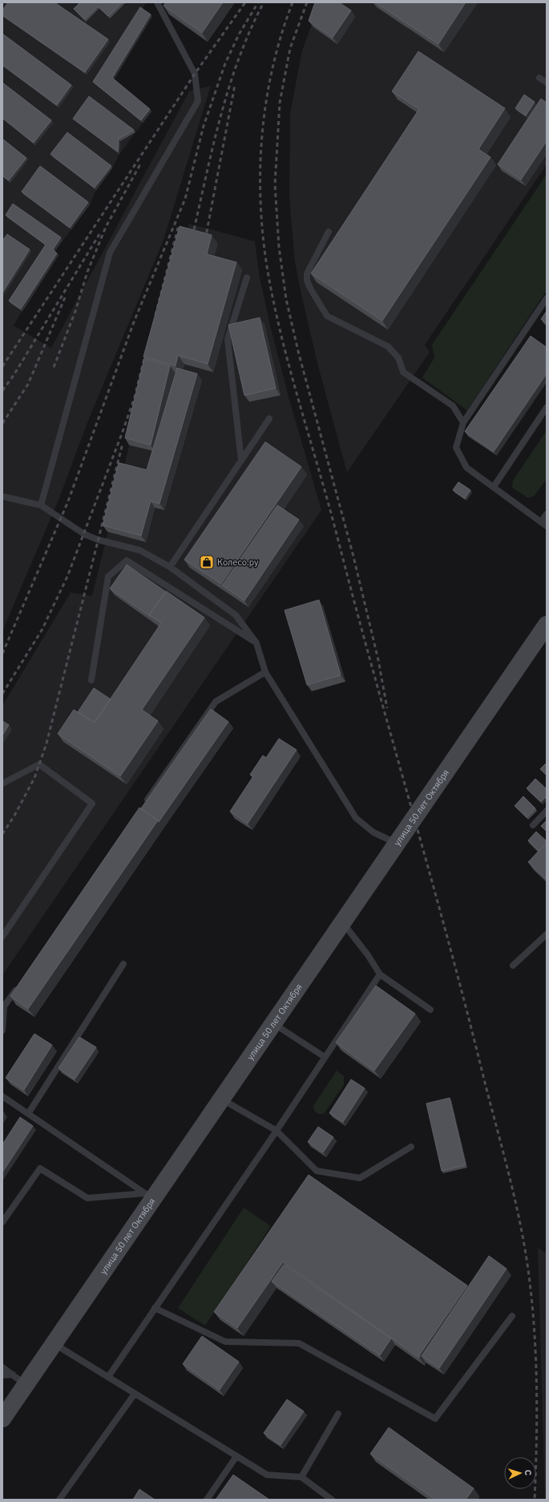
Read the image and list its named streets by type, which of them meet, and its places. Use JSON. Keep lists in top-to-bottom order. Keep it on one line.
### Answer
{"streets":{"main road":["улица 50 лет Октября"]},"places":{"shop":["Колесо.ру"]},"north":"right"}
